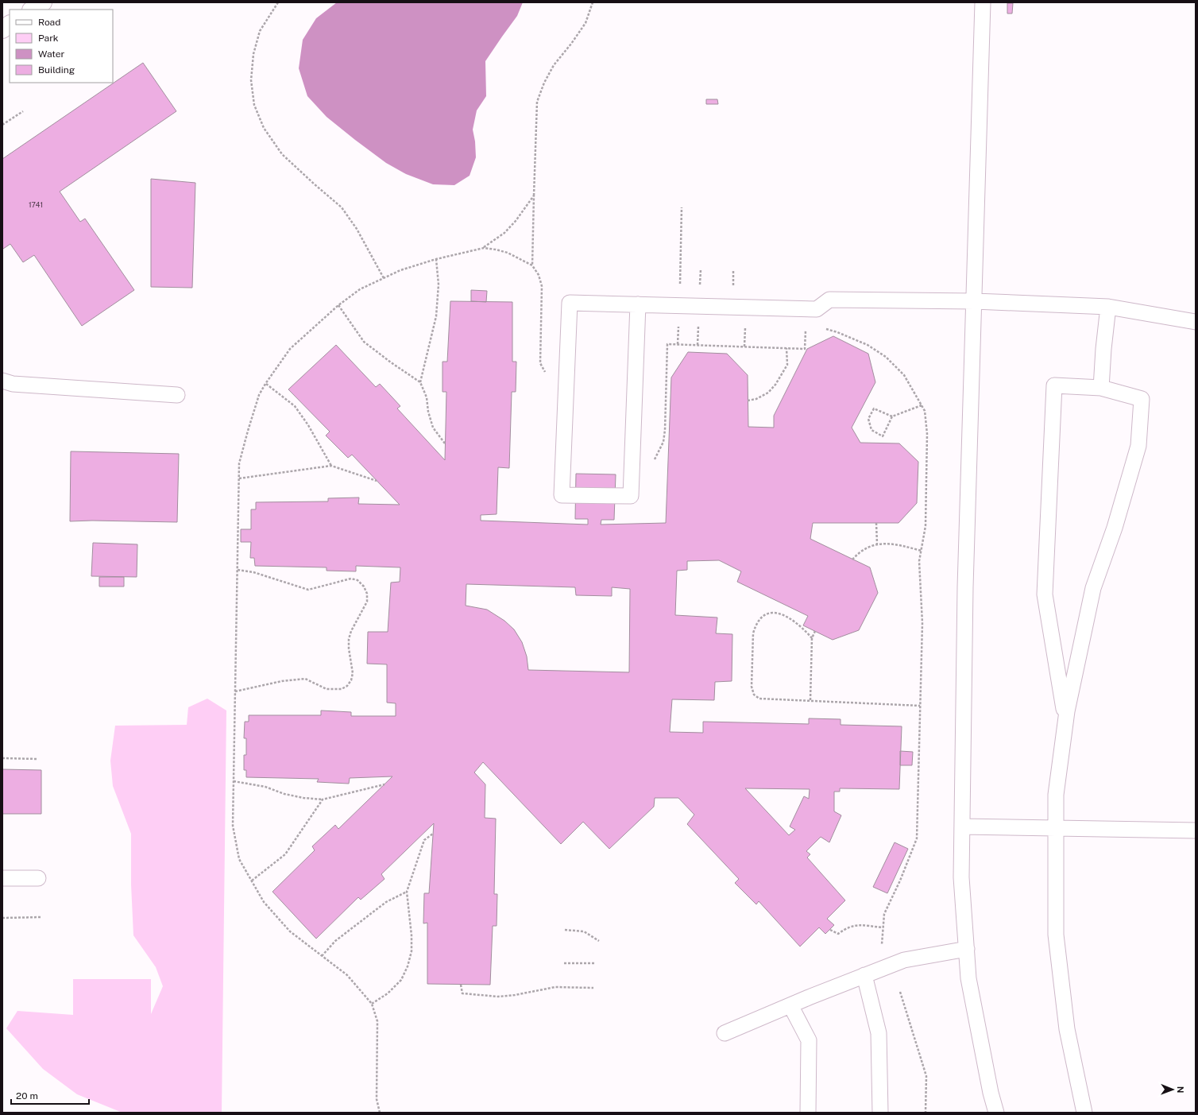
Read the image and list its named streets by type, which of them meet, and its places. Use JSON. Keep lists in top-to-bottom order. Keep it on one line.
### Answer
{"house_numbers":["1741"],"legend":["Road","Park","Water","Building"],"scale_bar":"20 m","north":"right"}
